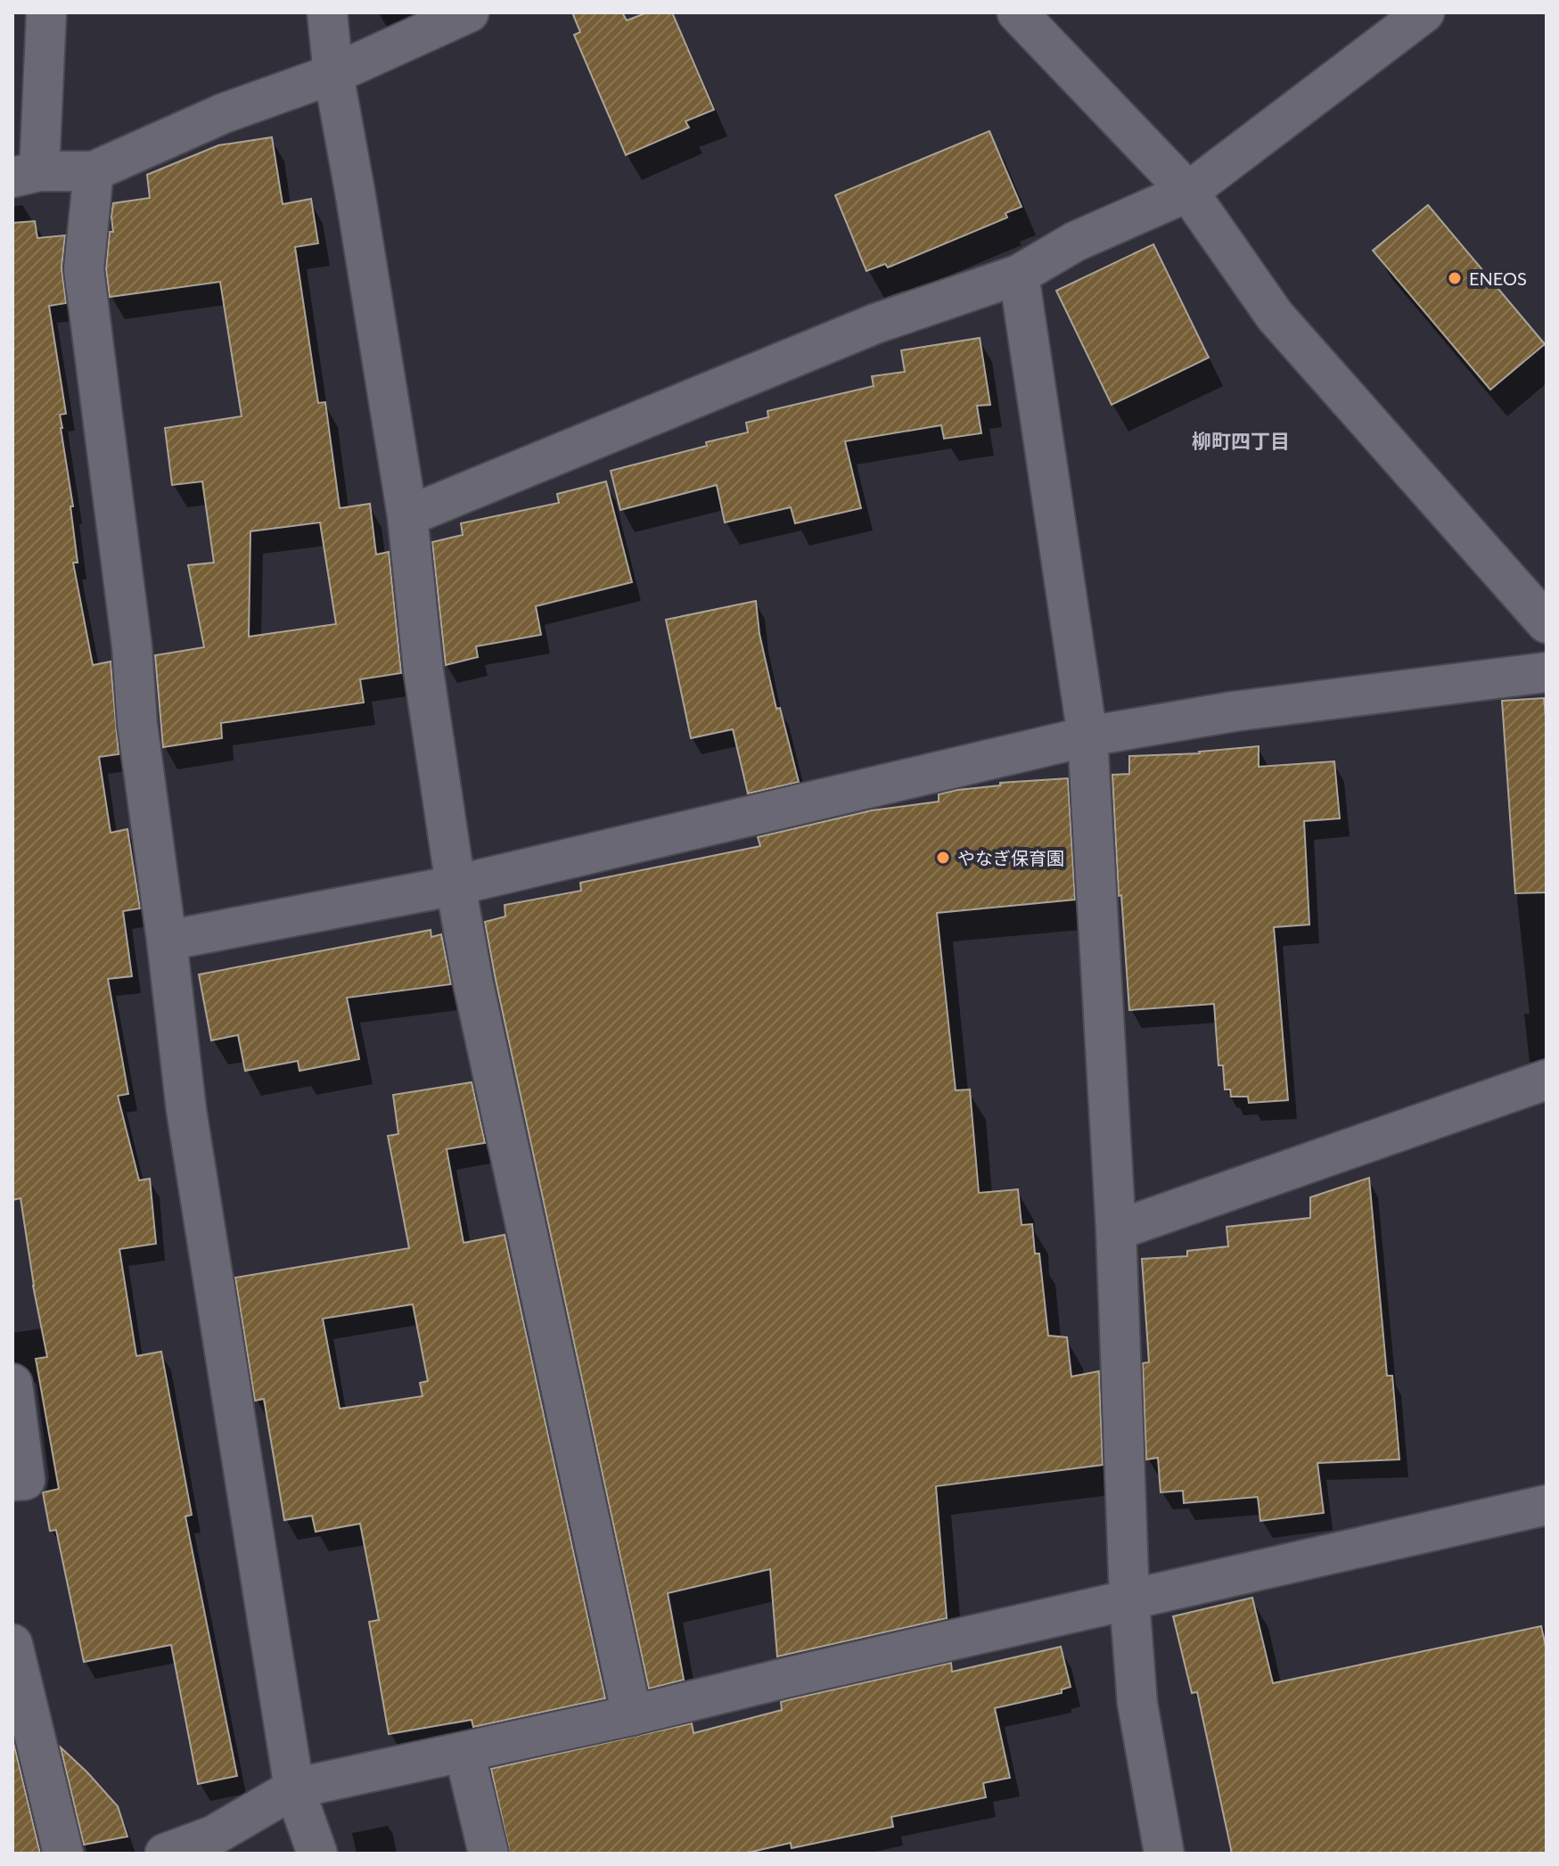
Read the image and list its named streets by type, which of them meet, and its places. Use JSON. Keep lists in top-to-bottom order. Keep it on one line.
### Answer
{"districts":["柳町四丁目"],"places":["ENEOS","やなぎ保育園"]}
